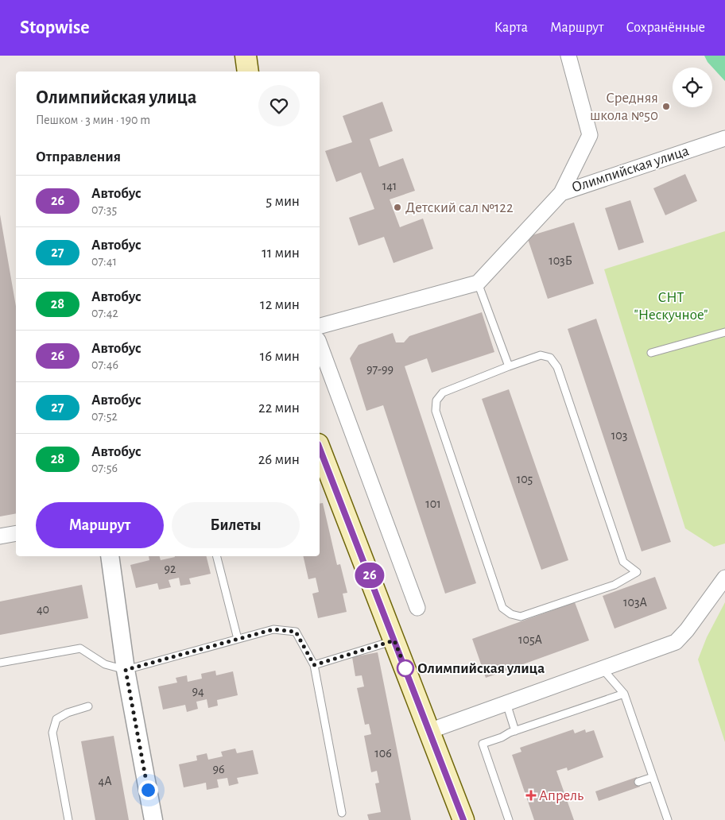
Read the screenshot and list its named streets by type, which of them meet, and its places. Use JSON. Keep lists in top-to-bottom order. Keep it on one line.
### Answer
{"streets":{"street":["Олимпийская улица"]},"parks":["СНТ \"Нескучное\""],"places":{"other":["Средняя школа №50","Детский сал №122","Олимпийская улица"],"health":["Апрель"]},"lines":["bus line 26"],"house_numbers":["141","103Б","97-99","103","105","101","92","103А","40","105А","94","106","96","4А"],"page":{"header":"Stopwise","nav":["Карта","Маршрут","Сохранённые"],"on_map":"26","heading":[["Олимпийская улица","Пешком · 3 мин · 190 m"],"Отправления"],"list":[{"mark":"26","name":"Автобус","note":"07:35","value":"5 мин"},{"mark":"27","name":"Автобус","note":"07:41","value":"11 мин"},{"mark":"28","name":"Автобус","note":"07:42","value":"12 мин"},{"mark":"26","name":"Автобус","note":"07:46","value":"16 мин"},{"mark":"27","name":"Автобус","note":"07:52","value":"22 мин"},{"mark":"28","name":"Автобус","note":"07:56","value":"26 мин"}],"buttons":["Маршрут","Билеты"]}}
